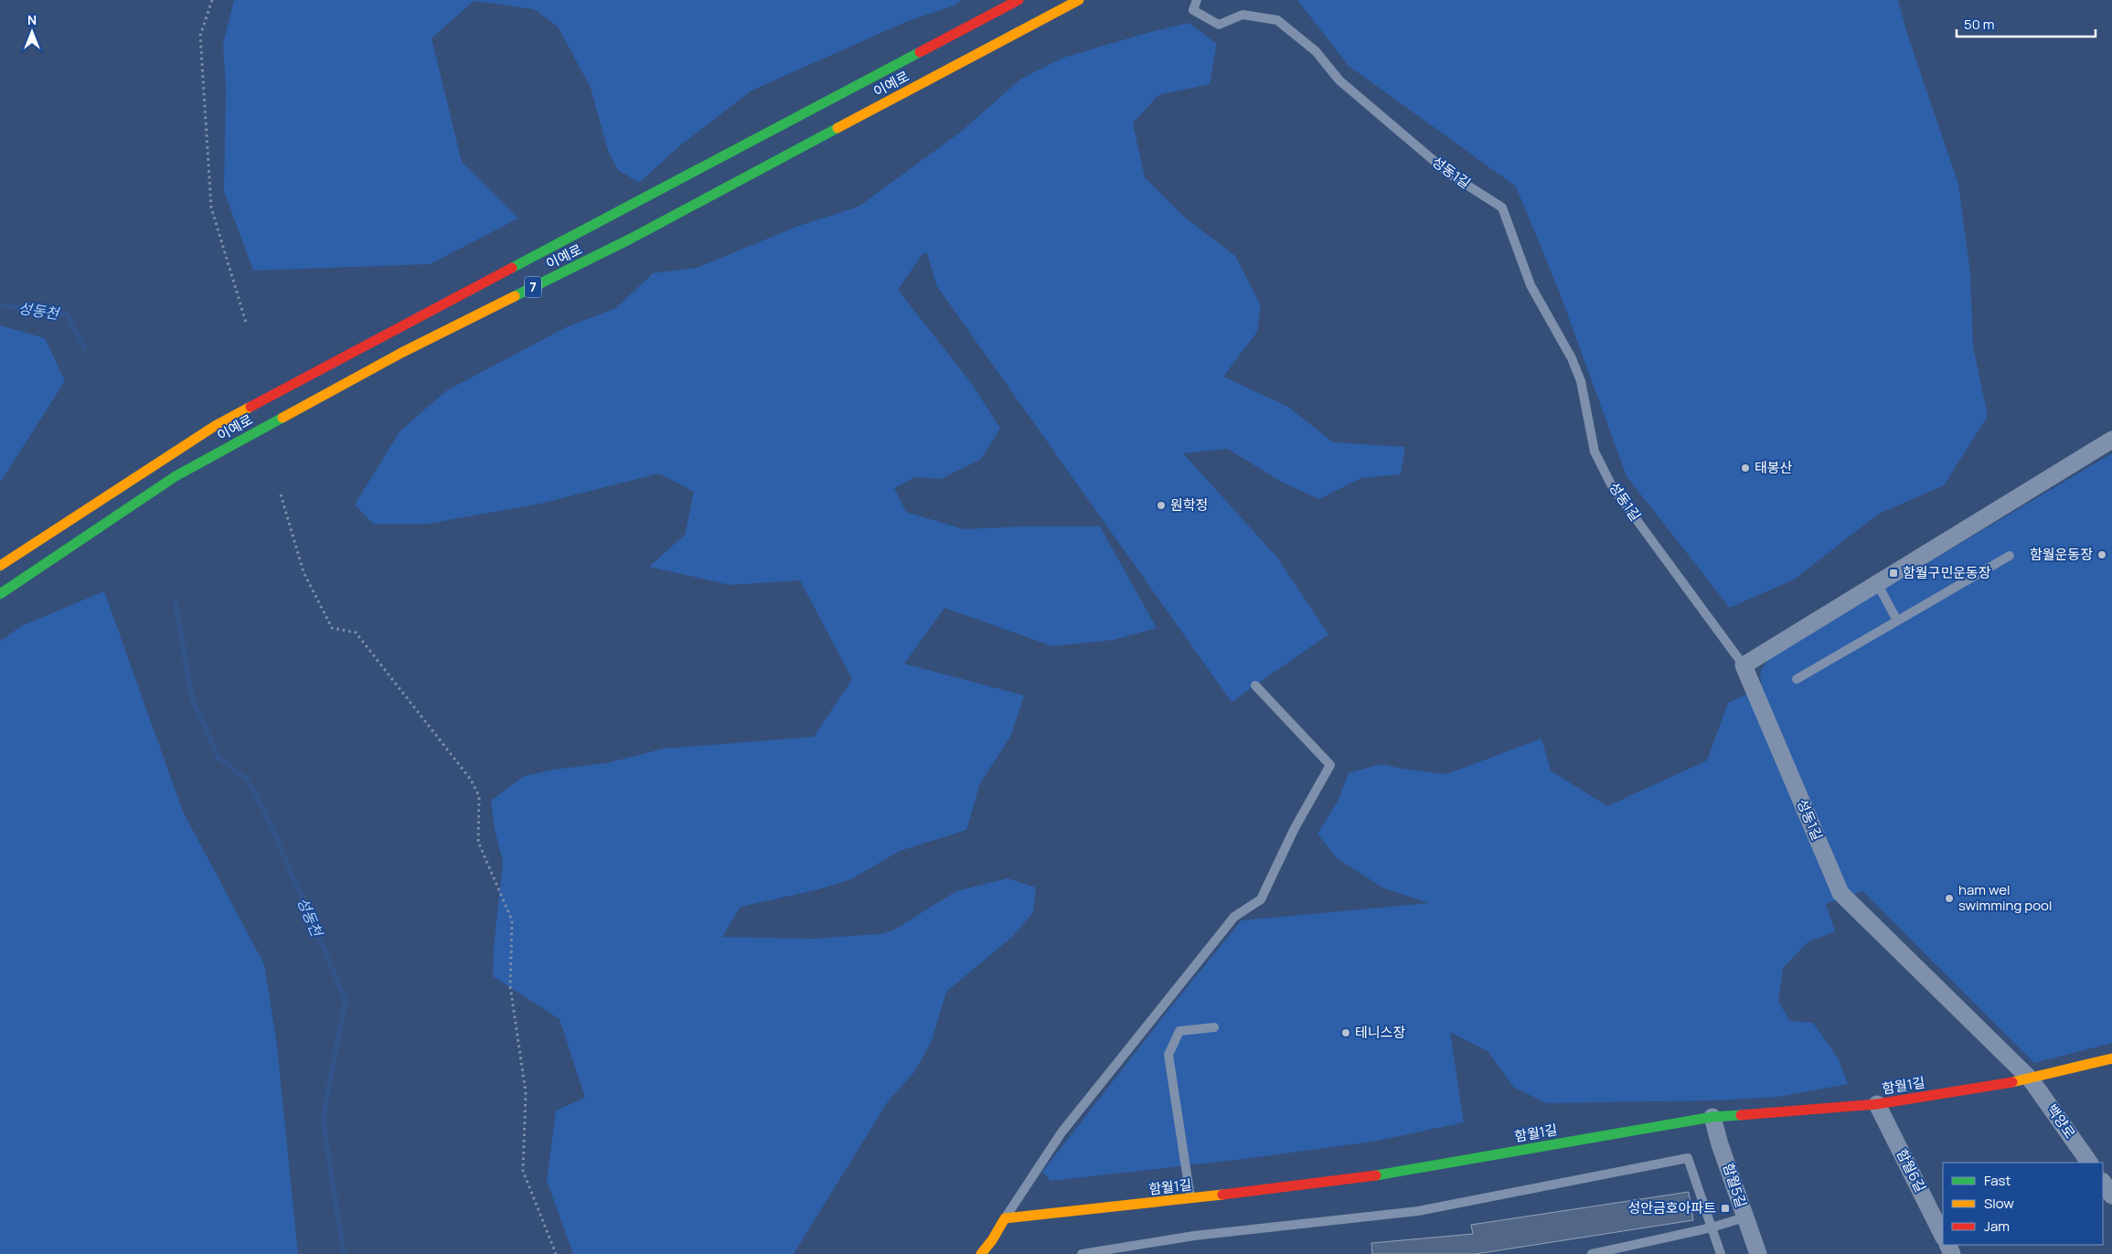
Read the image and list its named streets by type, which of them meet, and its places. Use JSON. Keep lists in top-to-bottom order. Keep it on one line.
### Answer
{"streets":{"main road":["이예로","7","함월1길"],"street":["성동1길","백양로","함월6길","함월5길"]},"crossings":[["성동1길","함월1길"],["성동1길","백양로"],["함월1길","백양로"],["함월1길","함월6길"],["함월1길","함월5길"]],"water":["성동천"],"places":{"other":["태봉산","원학정","함월운동장","ham wel swimming pool","테니스장"],"transit":["함월구민운동장","성안금호아파트"]},"legend":["Fast","Slow","Jam"],"scale_bar":"50 m","north":"top"}
